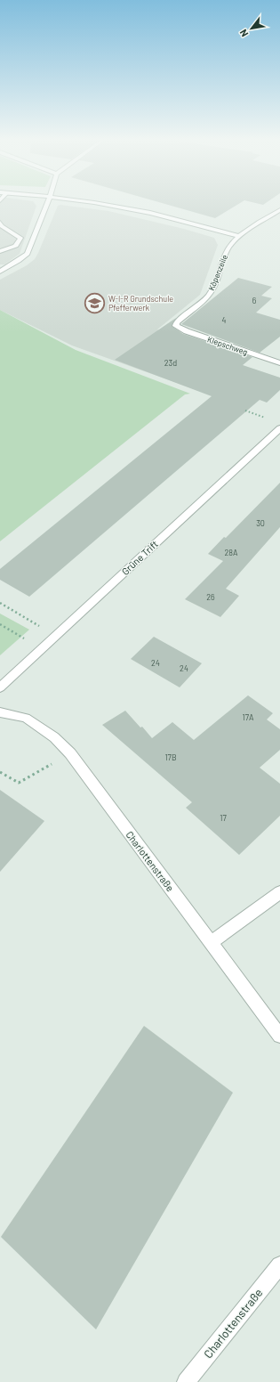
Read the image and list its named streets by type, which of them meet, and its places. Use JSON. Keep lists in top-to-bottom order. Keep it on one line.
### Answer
{"streets":{"street":["Köpenzeile","Klepschweg","Grüne Trift","Charlottenstraße"]},"crossings":[["Köpenzeile","Klepschweg"]],"places":{"school or university":["W-I-R Grundschule Pfefferwerk"]},"house_numbers":["6","4","23d","30","28A","26","24","24","17A","17B","17"],"north":"bottom left"}
